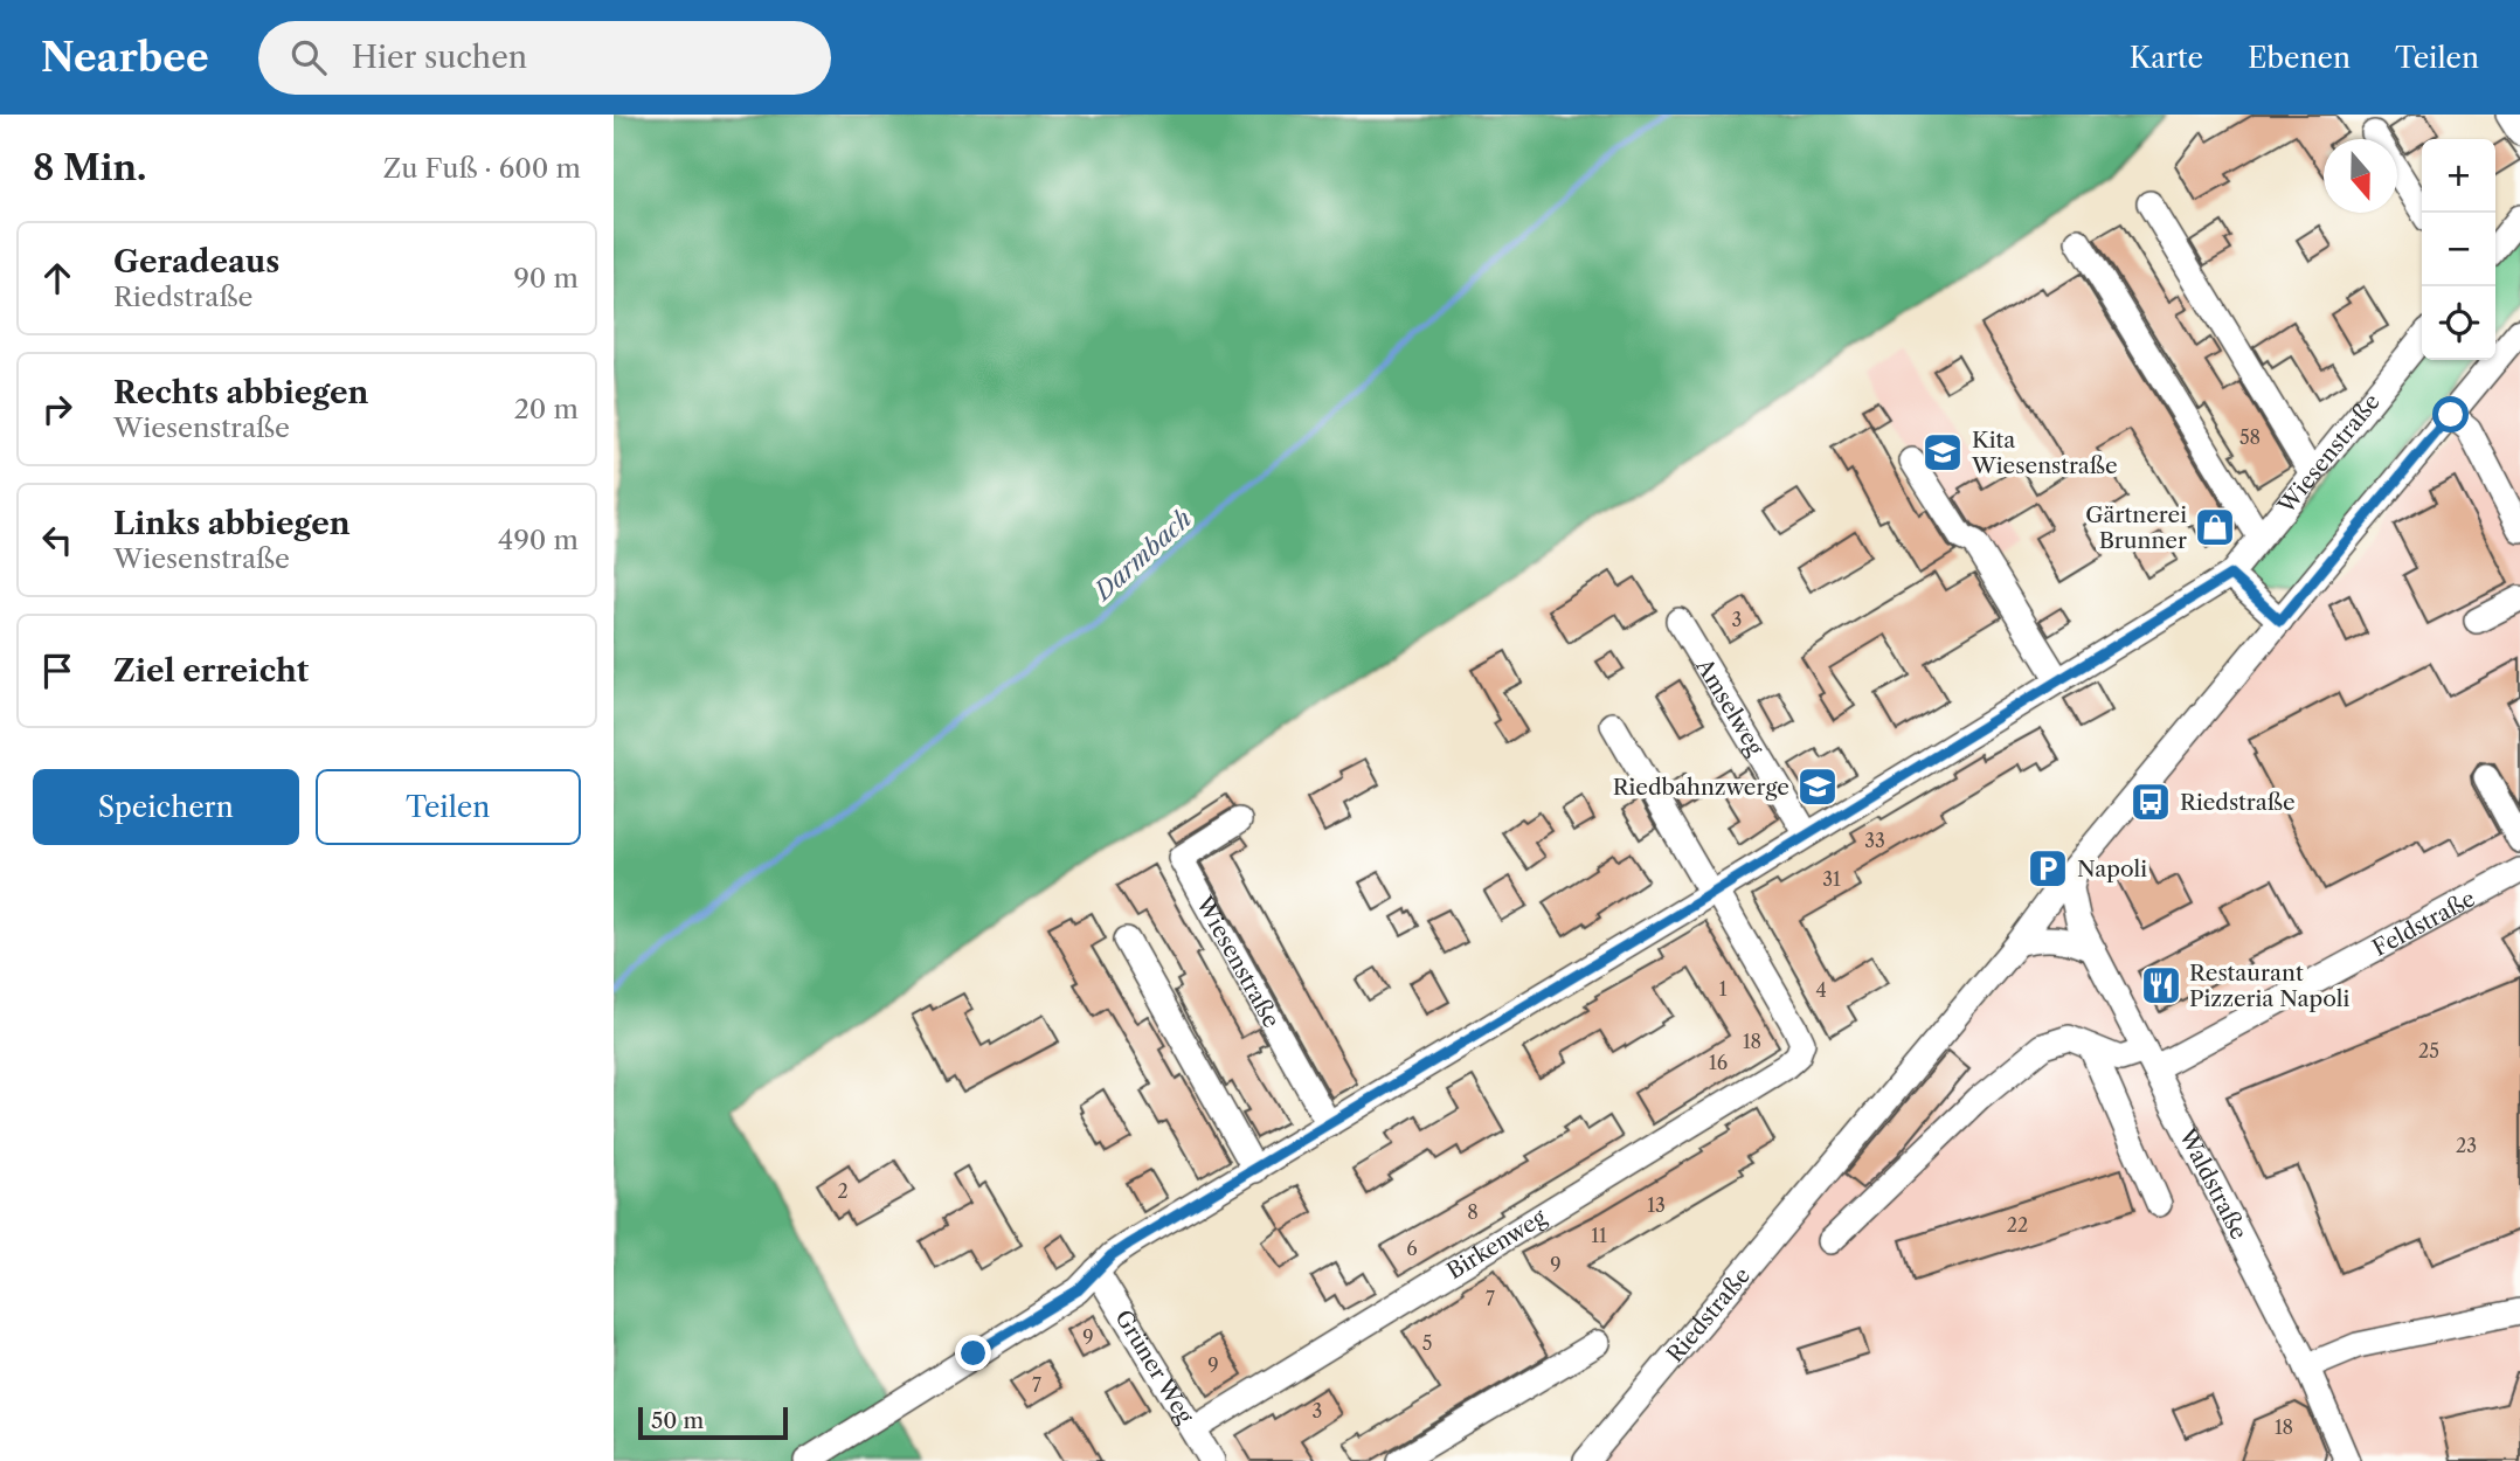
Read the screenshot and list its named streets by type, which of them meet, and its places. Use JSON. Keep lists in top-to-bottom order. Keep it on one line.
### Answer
{"streets":{"street":["Wiesenstraße","Amselweg","Feldstraße","Waldstraße","Birkenweg","Riedstraße","Grüner Weg"]},"crossings":[["Wiesenstraße","Amselweg"],["Wiesenstraße","Birkenweg"],["Wiesenstraße","Grüner Weg"],["Feldstraße","Waldstraße"],["Waldstraße","Riedstraße"],["Birkenweg","Grüner Weg"]],"water":["Darmbach"],"places":{"school or university":["Kita Wiesenstraße","Riedbahnzwerge"],"shop":["Gärtnerei Brunner"],"bus stop":["Riedstraße"],"parking":["Napoli"],"restaurant":["Restaurant Pizzeria Napoli"]},"house_numbers":["58","3","33","31","1","4","18","25","16","23","2","13","8","22","11","6","9","7","9","5","9","7","3","18"],"scale_bar":"50 m","north":"bottom","page":{"header":"Nearbee","search":"Hier suchen","nav":["Karte","Ebenen","Teilen"],"heading":["8 Min.","Zu Fuß · 600 m"],"map_buttons":["+","−"],"list":[["Geradeaus","Riedstraße","90 m"],["Rechts abbiegen","Wiesenstraße","20 m"],["Links abbiegen","Wiesenstraße","490 m"],"Ziel erreicht"],"buttons":["Speichern","Teilen"],"scale":"50 m"}}
